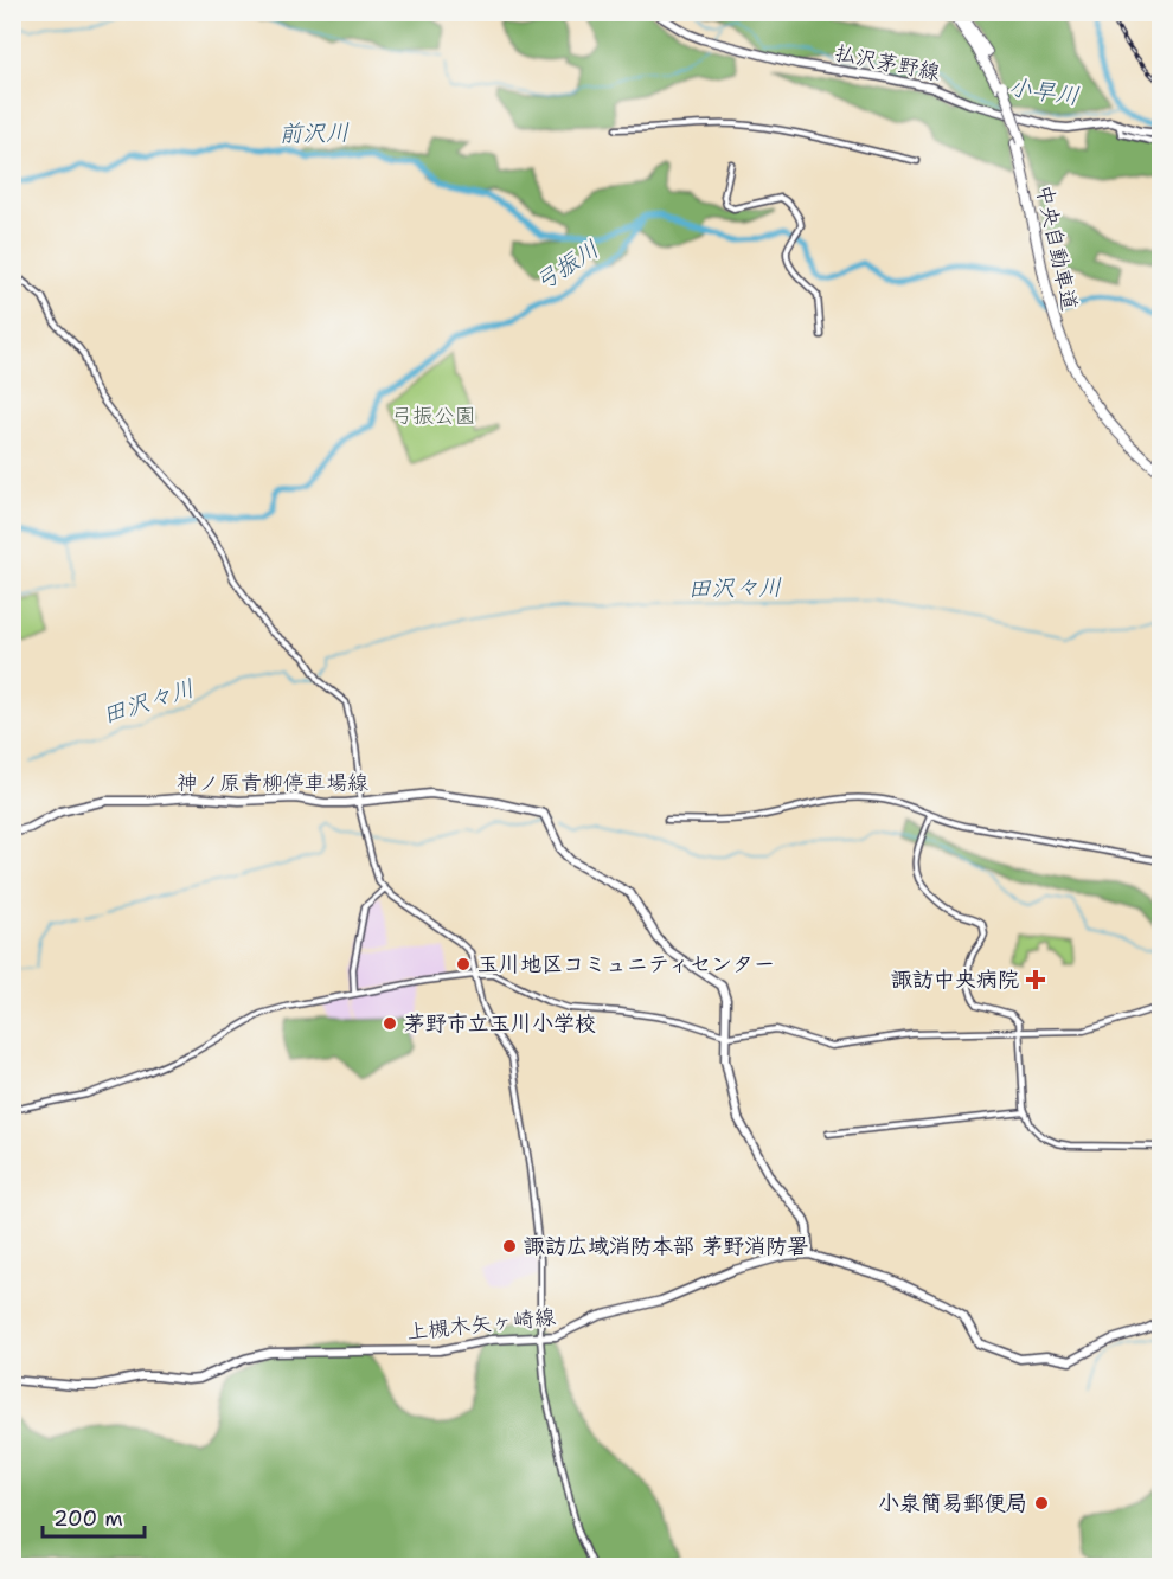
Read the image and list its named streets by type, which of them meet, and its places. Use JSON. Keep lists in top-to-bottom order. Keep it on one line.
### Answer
{"streets":{"highway":["中央自動車道"],"main road":["払沢茅野線","神ノ原青柳停車場線","上槻木矢ヶ崎線"]},"crossings":[["神ノ原青柳停車場線","上槻木矢ヶ崎線"]],"water":["小早川","前沢川","弓振川","田沢々川"],"parks":["弓振公園"],"places":{"other":["玉川地区コミュニティセンター","茅野市立玉川小学校","諏訪広域消防本部 茅野消防署","小泉簡易郵便局"],"health":["諏訪中央病院"]},"scale_bar":"200 m"}
